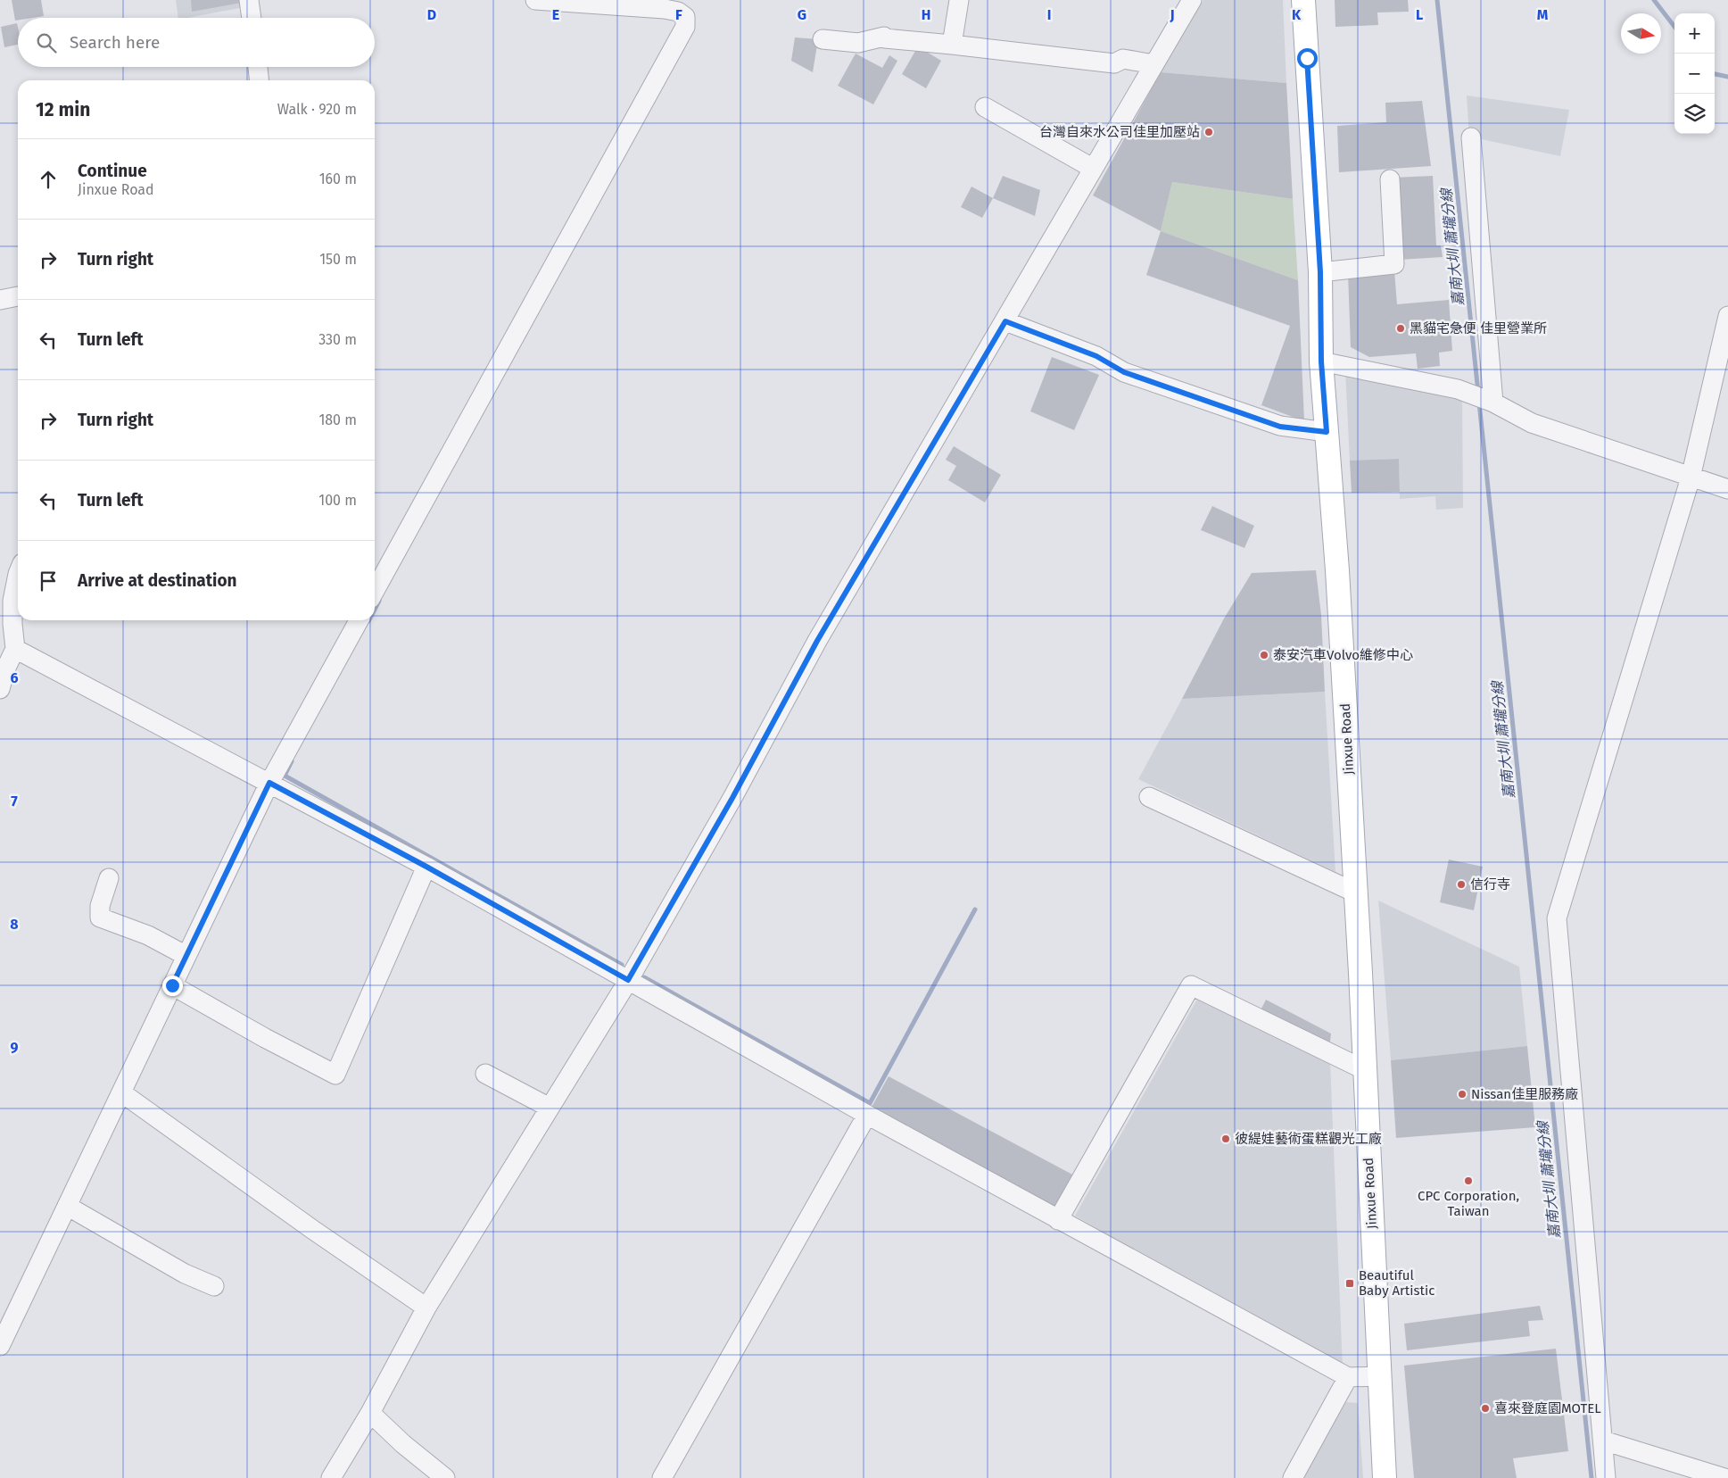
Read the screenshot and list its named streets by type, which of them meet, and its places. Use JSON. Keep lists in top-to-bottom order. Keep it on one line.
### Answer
{"streets":{"main road":["Jinxue Road"]},"water":["嘉南大圳 蕭壠分線"],"places":{"other":["台灣自來水公司佳里加壓站","黑貓宅急便 佳里營業所","泰安汽車Volvo維修中心","信行寺","Nissan佳里服務廠","彼緹娃藝術蛋糕觀光工廠","CPC Corporation, Taiwan","喜來登庭園MOTEL"],"transit":["Beautiful Baby Artistic"]},"north":"right","page":{"map_buttons":["+","−"],"search":"Search here","heading":["12 min","Walk · 920 m"],"list":[["Continue","Jinxue Road","160 m"],["Turn right","150 m"],["Turn left","330 m"],["Turn right","180 m"],["Turn left","100 m"],"Arrive at destination"]},"grid":{"columns":["D","E","F","G","H","I","J","K","L","M"],"rows":["6","7","8","9"]}}
